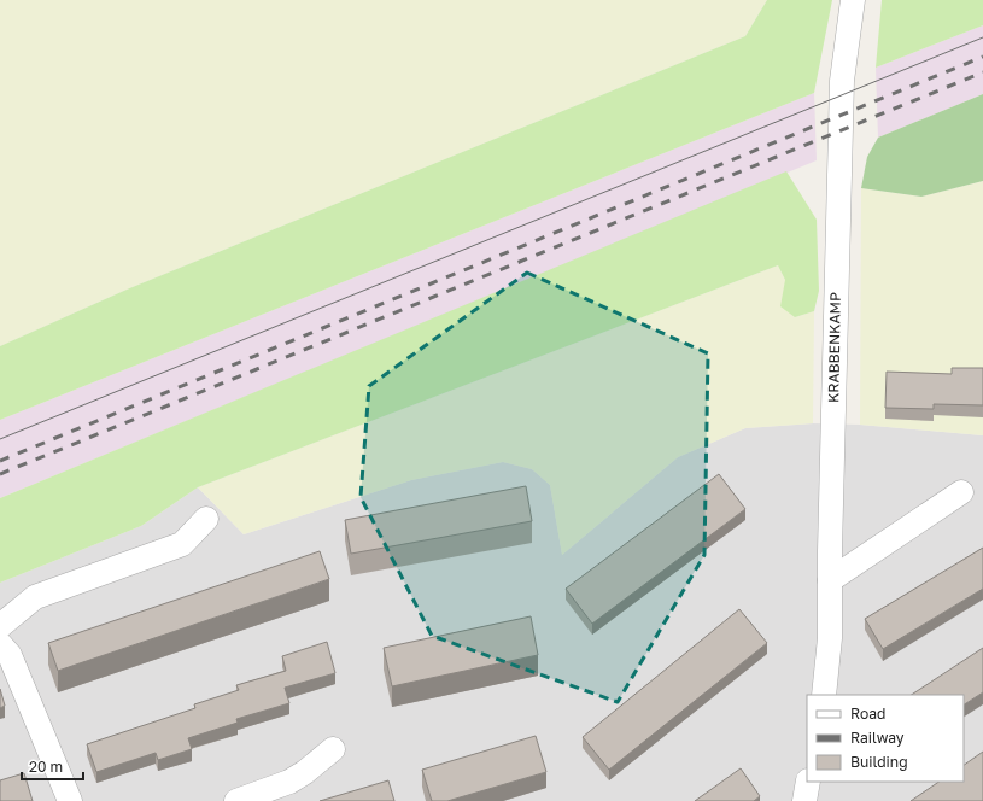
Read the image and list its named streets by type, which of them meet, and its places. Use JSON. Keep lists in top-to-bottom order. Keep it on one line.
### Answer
{"streets":{"street":["KRABBENKAMP"]},"legend":["Road","Railway","Building"],"scale_bar":"20 m"}
